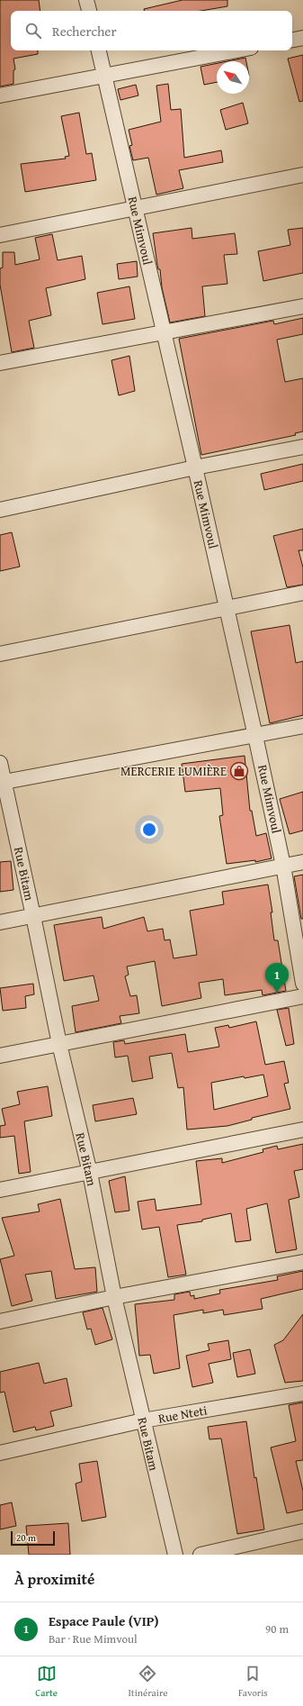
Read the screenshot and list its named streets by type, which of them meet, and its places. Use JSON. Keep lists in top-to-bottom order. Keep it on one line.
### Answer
{"streets":{"street":["Rue Mimvoul","Rue Bitam","Rue Nteti"]},"crossings":[["Rue Bitam","Rue Nteti"]],"places":{"shop":["MERCERIE LUMIÈRE"]},"scale_bar":"20 m","north":"top left","page":{"search":"Rechercher","pins":"1","scale":"20 m","heading":"À proximité","list":[{"mark":"1","name":"Espace Paule (VIP)","note":"Bar · Rue Mimvoul","value":"90 m"}],"nav":["Carte","Itinéraire","Favoris"]}}
